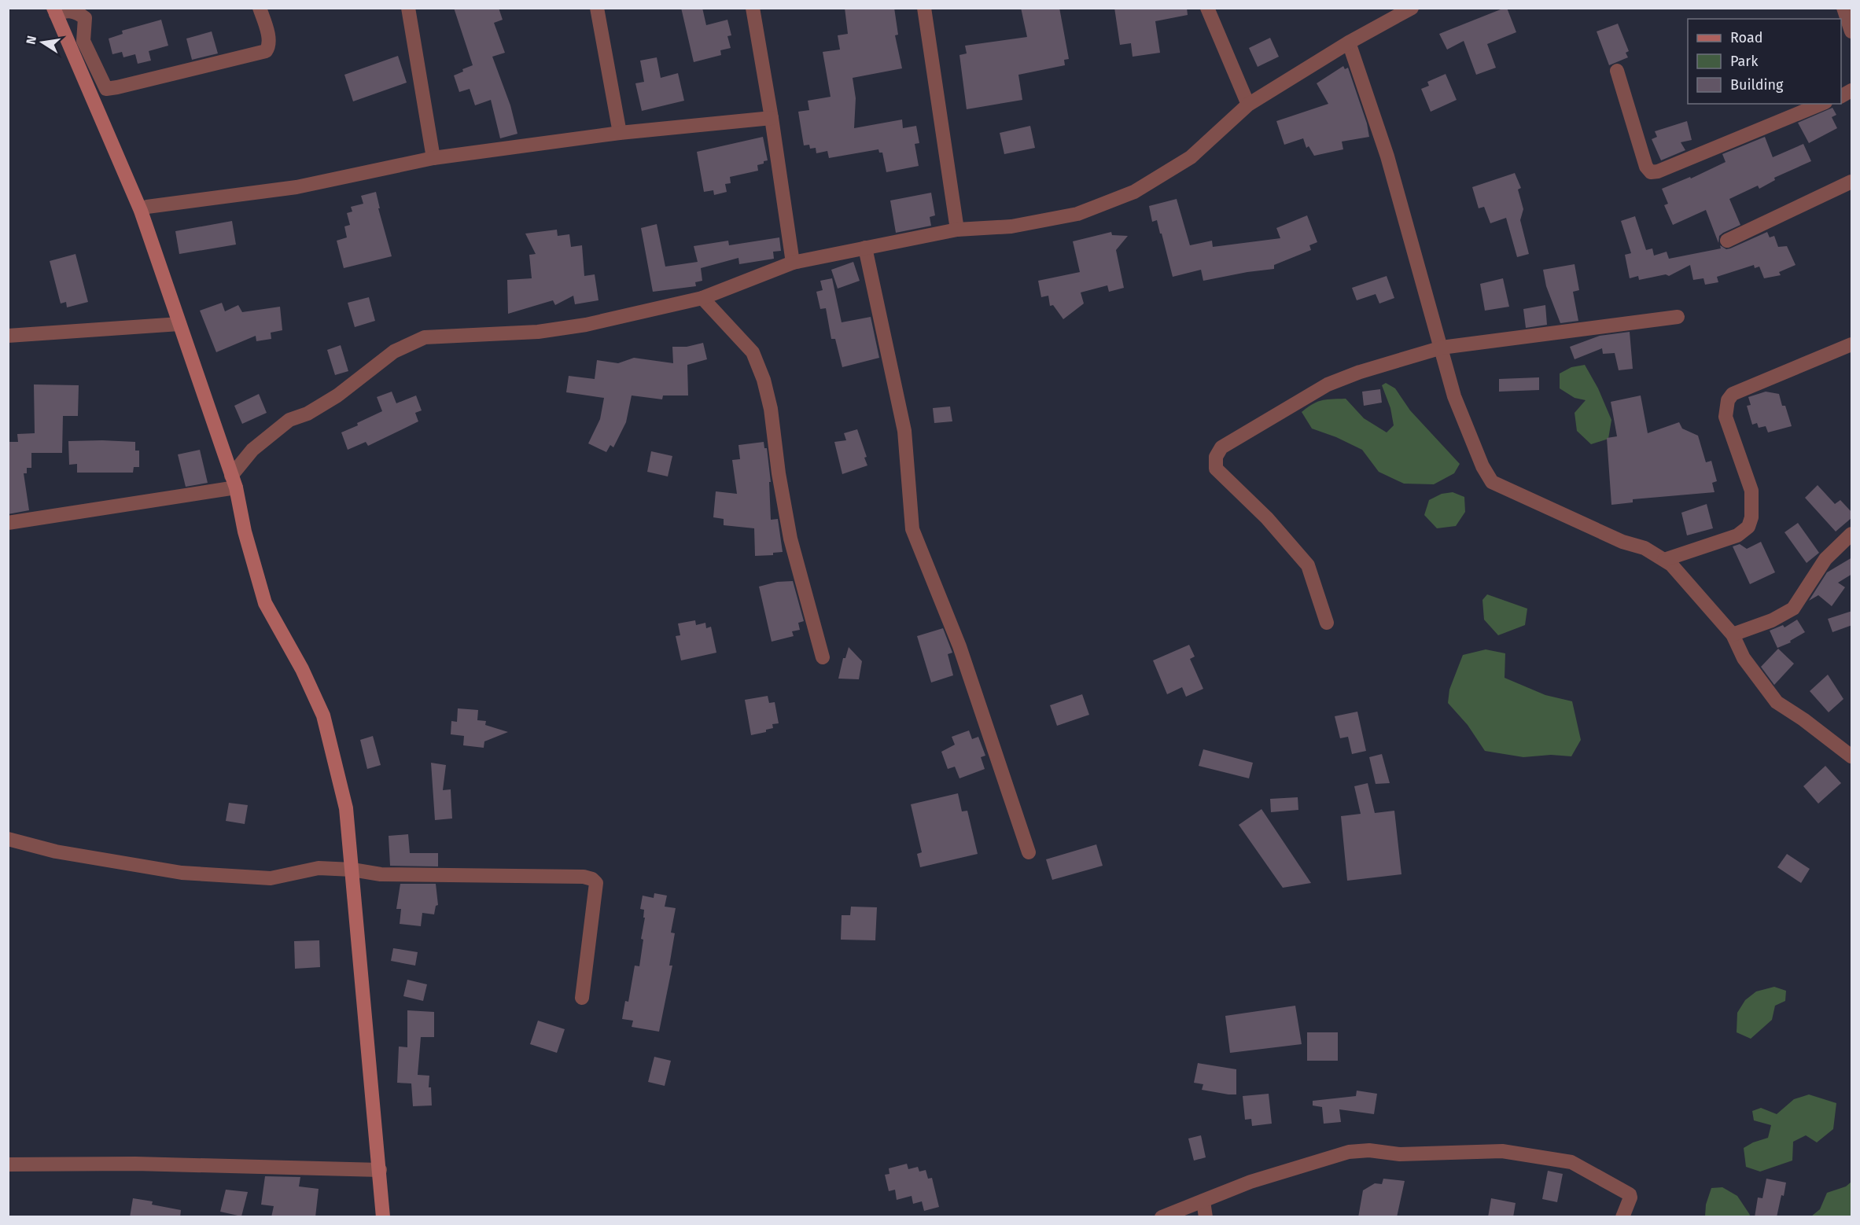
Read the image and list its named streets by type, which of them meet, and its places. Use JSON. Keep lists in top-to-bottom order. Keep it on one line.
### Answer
{"legend":["Road","Park","Building"],"north":"left"}
